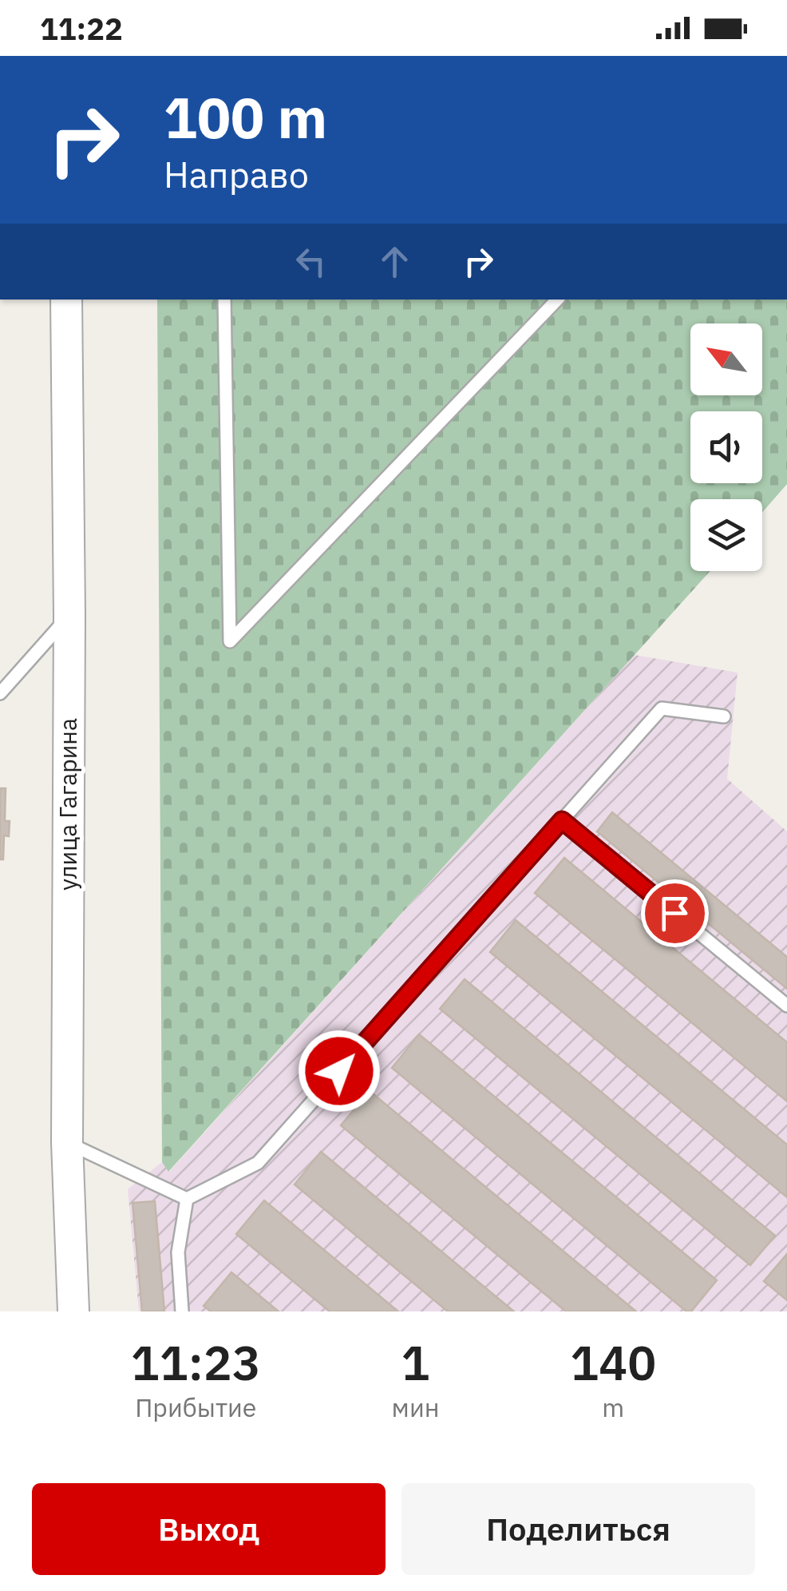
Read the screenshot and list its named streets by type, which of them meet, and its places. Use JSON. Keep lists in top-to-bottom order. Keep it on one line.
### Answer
{"streets":{"street":["улица Гагарина"]},"north":"top left","page":{"status":"11:22","turn":["100 m","Направо"],"eta":["11:23","Прибытие","1","мин","140","m"],"buttons":["Выход","Поделиться"]}}
